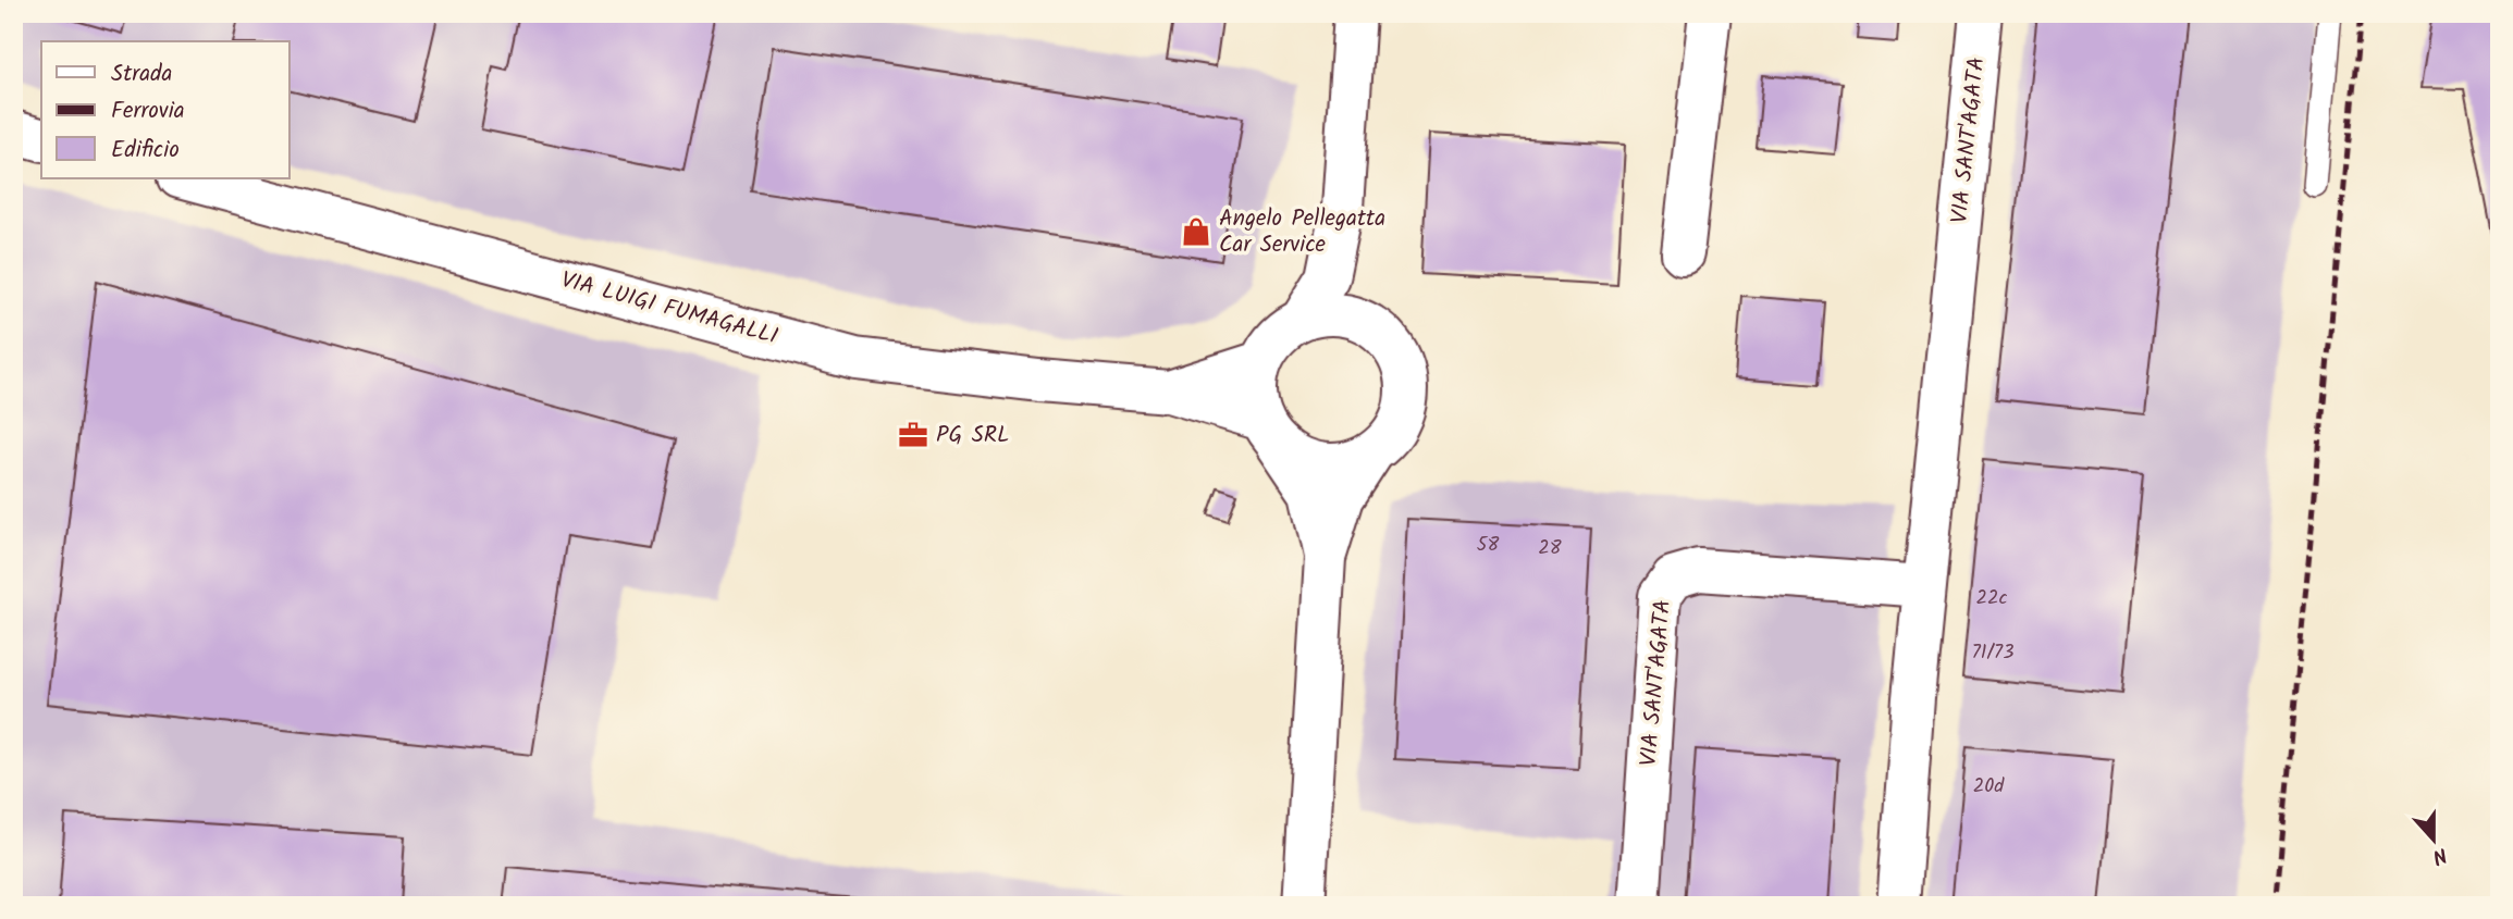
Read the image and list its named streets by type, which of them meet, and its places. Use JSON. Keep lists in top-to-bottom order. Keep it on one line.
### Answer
{"streets":{"street":["VIA SANT'AGATA","VIA LUIGI FUMAGALLI"]},"places":{"shop":["Angelo Pellegatta Car Service"],"office":["PG SRL"]},"house_numbers":["58","28","22c","71/73","20d"],"legend":["Strada","Ferrovia","Edificio"],"north":"bottom"}
